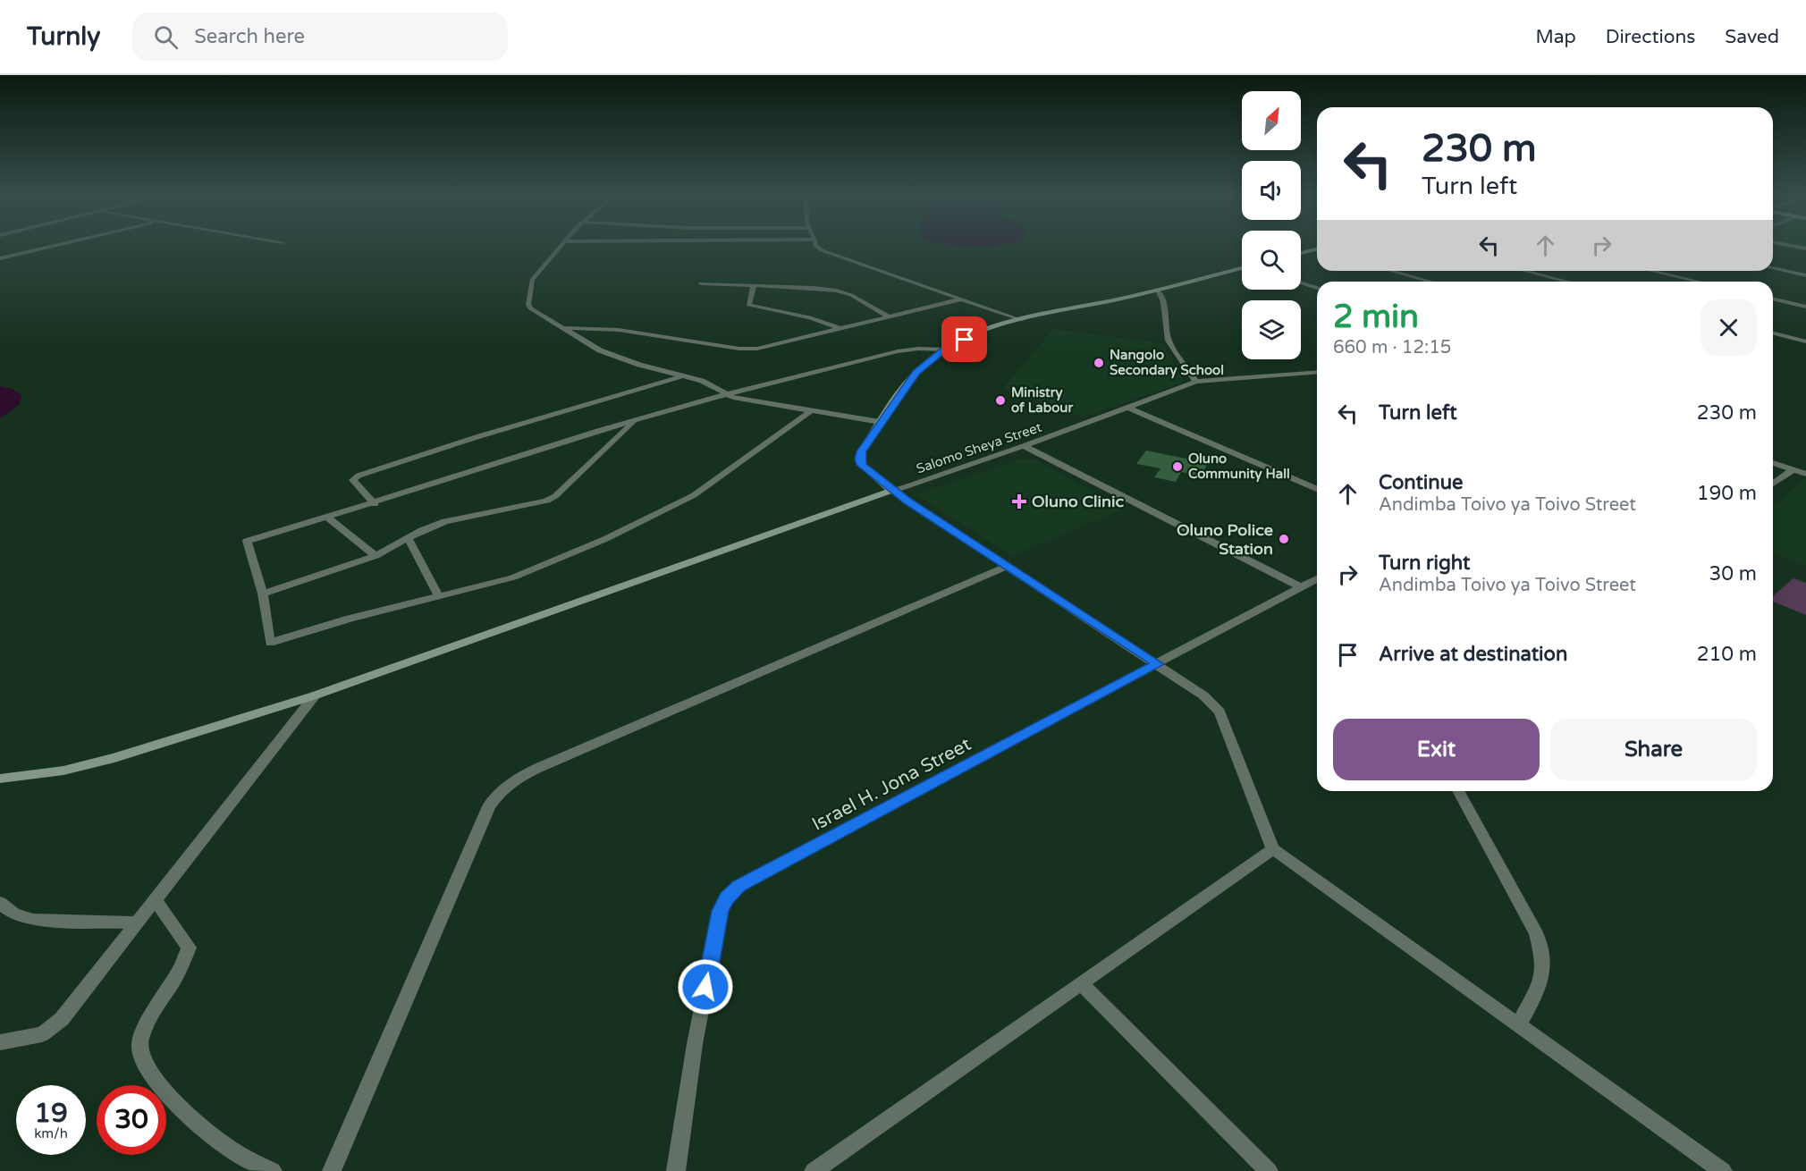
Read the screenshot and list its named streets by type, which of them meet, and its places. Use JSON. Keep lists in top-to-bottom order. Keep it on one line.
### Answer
{"streets":{"street":["Salomo Sheya Street","Israel H. Jona Street"]},"places":{"other":["Nangolo Secondary School","Ministry of Labour","Oluno Community Hall","Oluno Police Station"],"health":["Oluno Clinic"]},"north":"top right","page":{"header":"Turnly","search":"Search here","nav":["Map","Directions","Saved"],"turn":["230 m","Turn left"],"heading":["2 min","660 m · 12:15"],"list":[{"name":"Turn left","value":"230 m"},{"name":"Continue","note":"Andimba Toivo ya Toivo Street","value":"190 m"},{"name":"Turn right","note":"Andimba Toivo ya Toivo Street","value":"30 m"},{"name":"Arrive at destination","value":"210 m"}],"buttons":["Exit","Share"],"speed":"19 km/h","limit":"30"}}
